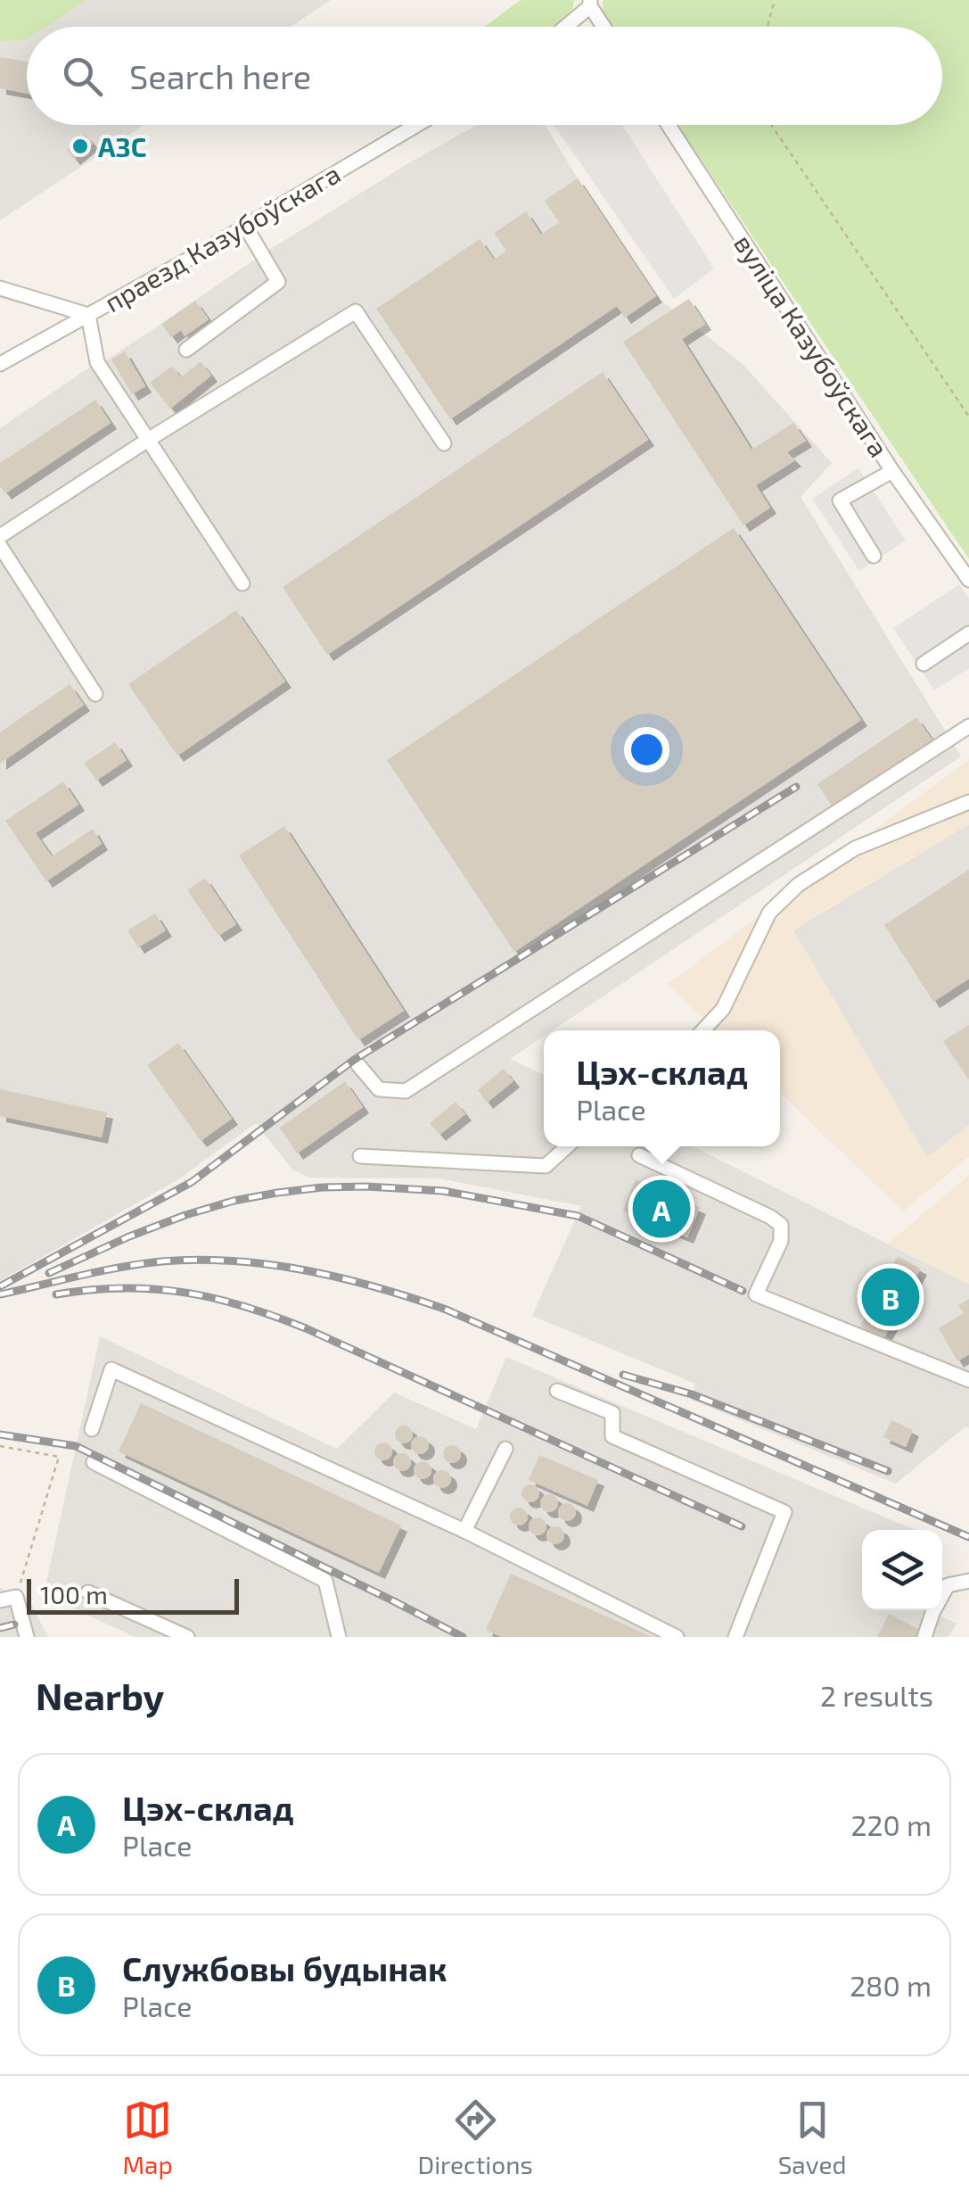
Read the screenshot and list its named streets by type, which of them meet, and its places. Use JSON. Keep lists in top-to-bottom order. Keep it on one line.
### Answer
{"streets":{"street":["праезд Казубоўскага","вуліца Казубоўскага"]},"places":["АЗС"],"scale_bar":"100 m","page":{"search":"Search here","popup":["Цэх-склад","Place"],"pins":["A","B"],"scale":"100 m","heading":["Nearby","2 results"],"list":[{"mark":"A","name":"Цэх-склад","note":"Place","value":"220 m"},{"mark":"B","name":"Службовы будынак","note":"Place","value":"280 m"}],"nav":["Map","Directions","Saved"]}}
